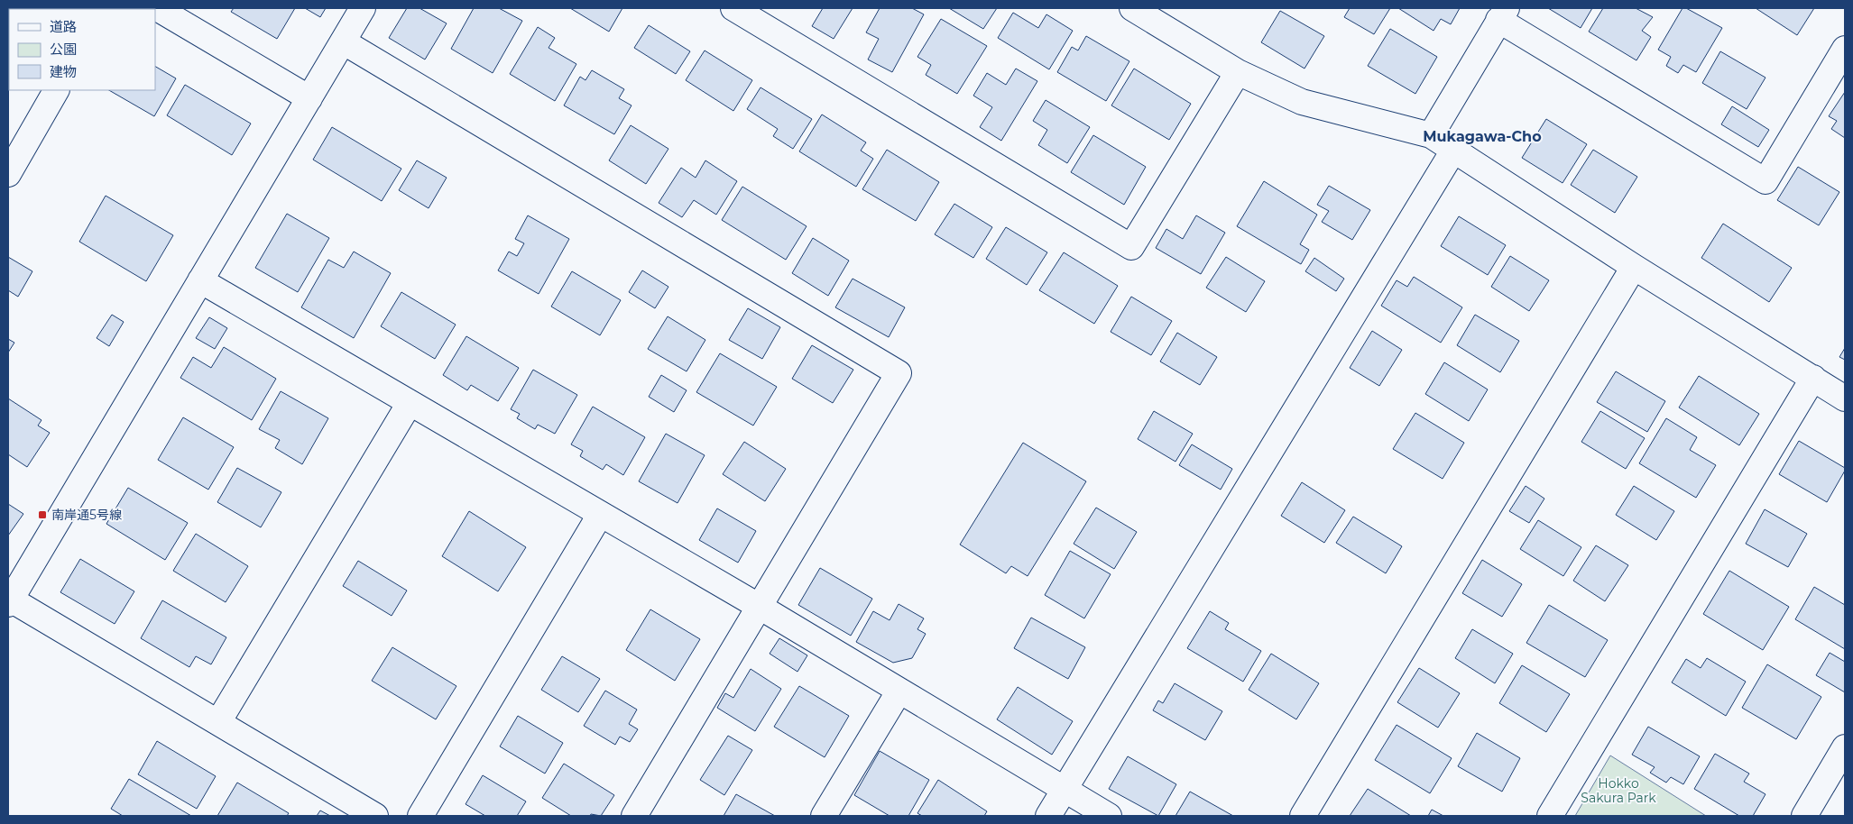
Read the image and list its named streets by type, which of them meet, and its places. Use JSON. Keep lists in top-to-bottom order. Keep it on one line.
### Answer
{"districts":["Mukagawa-Cho"],"parks":["Hokko Sakura Park"],"places":{"transit":["南岸通5号線"]},"legend":["道路","公園","建物"]}
